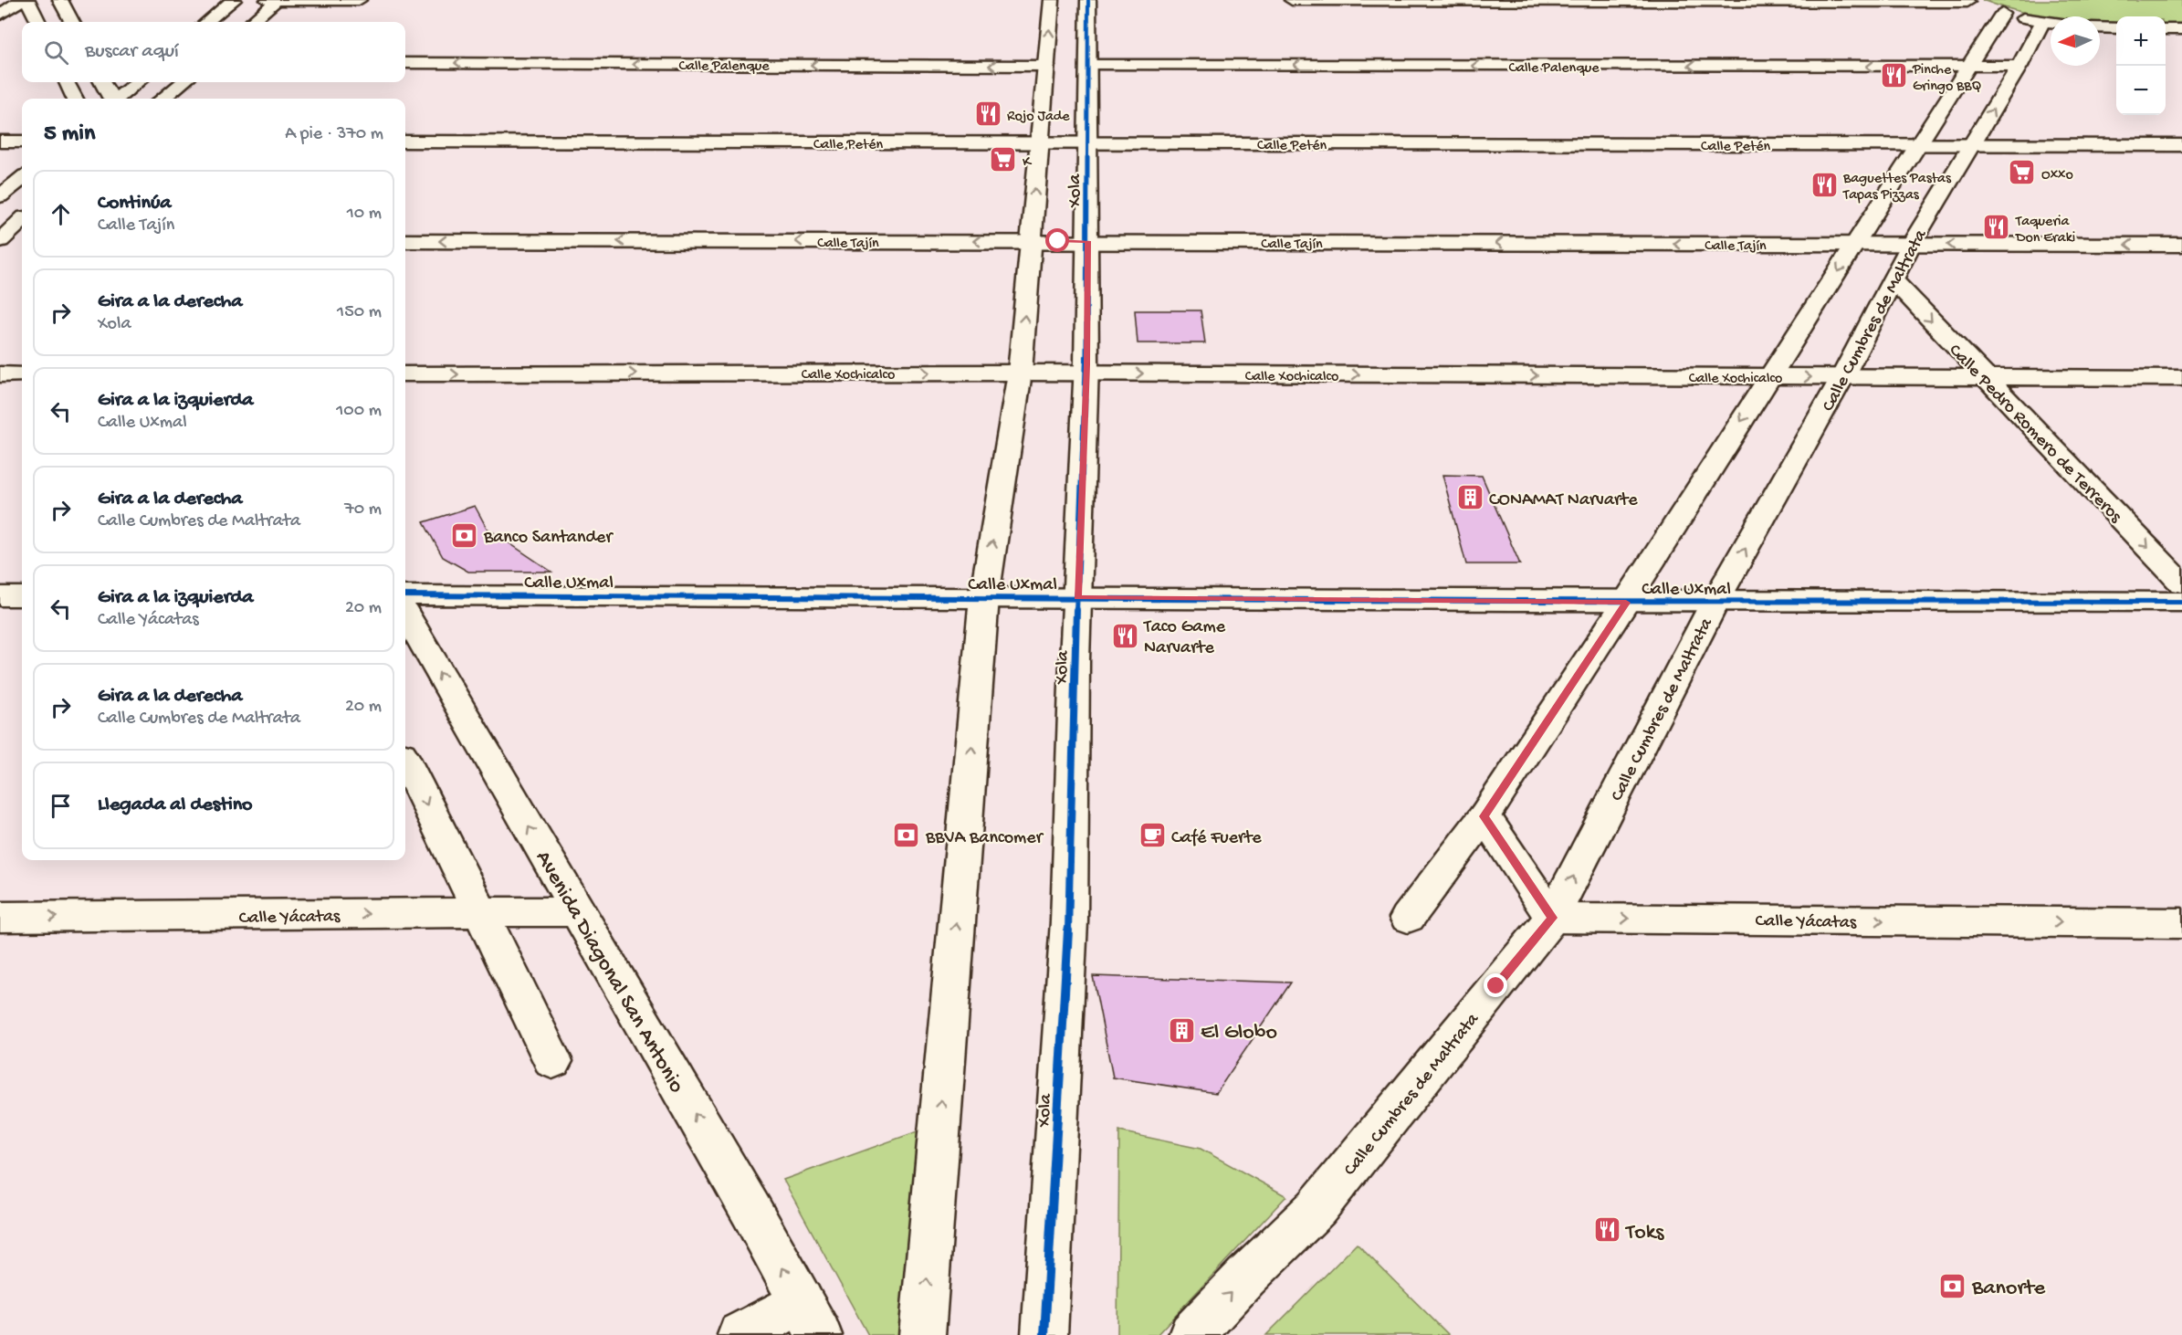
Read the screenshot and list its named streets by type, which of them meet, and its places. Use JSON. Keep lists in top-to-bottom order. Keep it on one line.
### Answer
{"streets":{"street":["Calle Palenque","Calle Petén","Xola","Calle Tajín","Calle Cumbres de Maltrata","Calle Xochicalco","Calle Pedro Romero de Terreros","Calle Uxmal","Calle Yácatas","Avenida Diagonal San Antonio"]},"crossings":[["Calle Palenque","Xola"],["Calle Palenque","Calle Cumbres de Maltrata"],["Calle Petén","Xola"],["Calle Petén","Calle Cumbres de Maltrata"],["Xola","Calle Tajín"],["Xola","Calle Xochicalco"],["Xola","Calle Uxmal"],["Calle Tajín","Calle Cumbres de Maltrata"],["Calle Cumbres de Maltrata","Calle Xochicalco"],["Calle Cumbres de Maltrata","Calle Pedro Romero de Terreros"],["Calle Cumbres de Maltrata","Calle Uxmal"],["Calle Cumbres de Maltrata","Calle Yácatas"],["Calle Xochicalco","Calle Pedro Romero de Terreros"],["Calle Yácatas","Avenida Diagonal San Antonio"]],"one_way":["Calle Xochicalco","Calle Pedro Romero de Terreros","Calle Yácatas"],"places":{"restaurant":["Pinche Gringo BBQ","Rojo Jade","Baguettes Pastas Tapas Pizzas","Taqueria Don Eraki","Taco Game Narvarte","Toks"],"supermarket":["K","Oxxo"],"building":["CONAMAT Narvarte","El Globo"],"bank":["Banco Santander","BBVA Bancomer","Banorte"],"cafe":["Café Fuerte"]},"north":"left","page":{"map_buttons":["+","−"],"search":"Buscar aquí","heading":["5 min","A pie · 370 m"],"list":[["Continúa","Calle Tajín","10 m"],["Gira a la derecha","Xola","150 m"],["Gira a la izquierda","Calle Uxmal","100 m"],["Gira a la derecha","Calle Cumbres de Maltrata","70 m"],["Gira a la izquierda","Calle Yácatas","20 m"],["Gira a la derecha","Calle Cumbres de Maltrata","20 m"],"Llegada al destino"]}}
